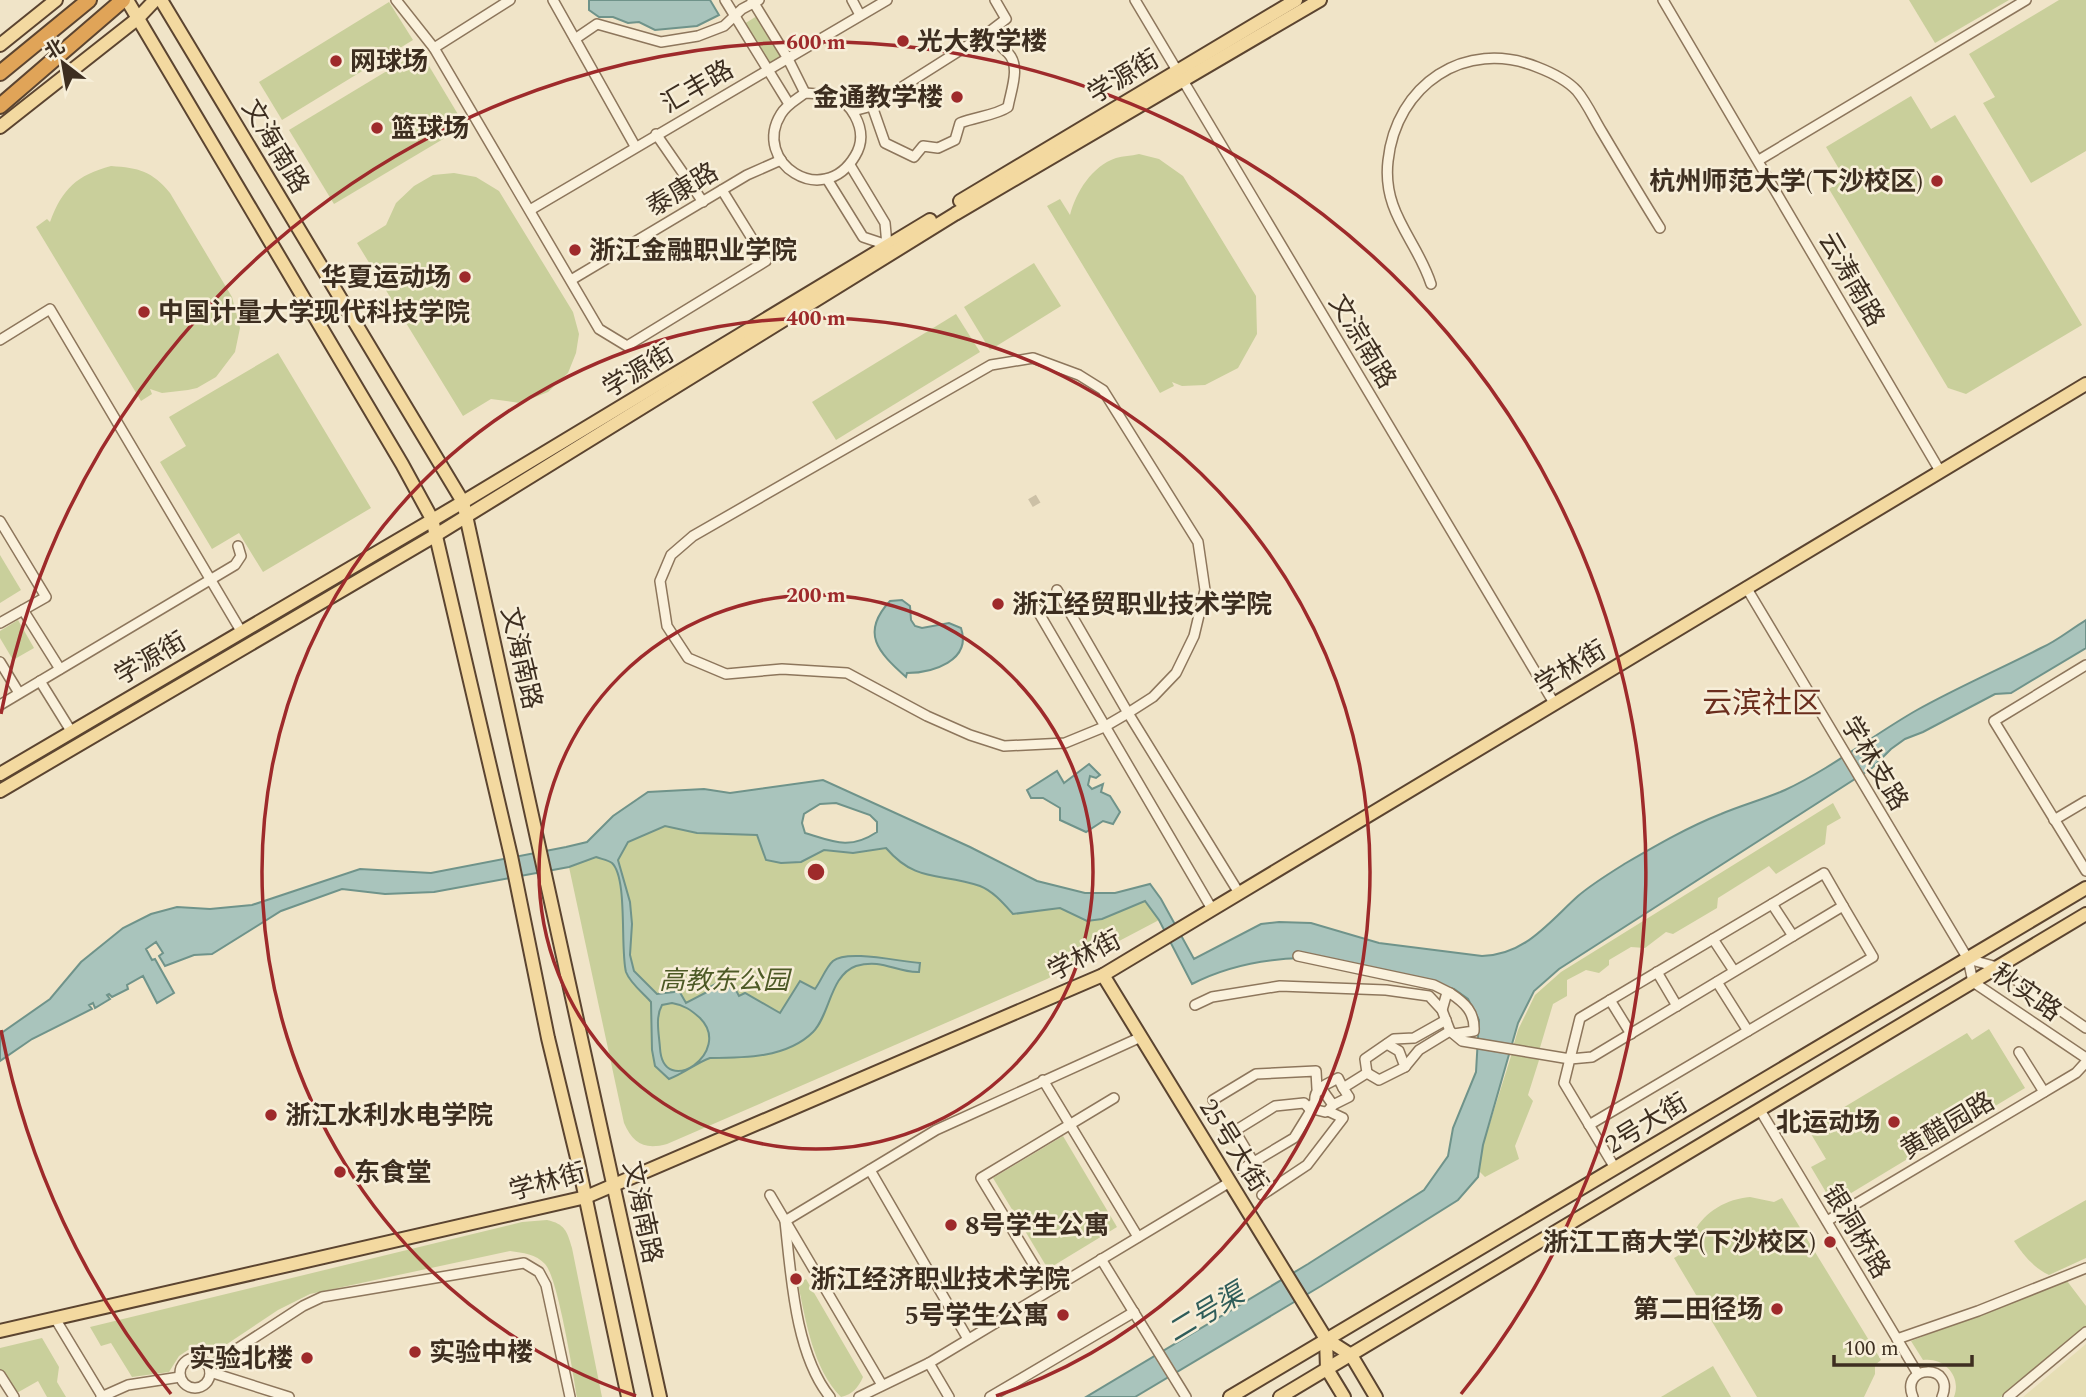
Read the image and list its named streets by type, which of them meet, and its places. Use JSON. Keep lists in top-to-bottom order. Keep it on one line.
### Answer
{"streets":{"main road":["学源街","文海南路","学林街","2号大街","25号大街"],"street":["汇丰路","泰康路","云涛南路","文淙南路","学林支路","秋实路","黄醋园路","银洞桥路"]},"crossings":[["学源街","文海南路"],["学源街","文淙南路"],["文海南路","学林街"],["云涛南路","学林街"],["文淙南路","学林街"],["学林街","学林支路"],["学林街","25号大街"],["学林支路","秋实路"],["学林支路","2号大街"],["秋实路","2号大街"],["秋实路","黄醋园路"],["2号大街","25号大街"],["2号大街","银洞桥路"],["黄醋园路","银洞桥路"]],"districts":["云滨社区"],"water":["二号渠"],"parks":["高教东公园"],"places":["光大教学楼","网球场","金通教学楼","篮球场","杭州师范大学(下沙校区)","浙江金融职业学院","华夏运动场","中国计量大学现代科技学院","浙江经贸职业技术学院","浙江水利水电学院","北运动场","东食堂","8号学生公寓","浙江工商大学(下沙校区)","浙江经济职业技术学院","第二田径场","5号学生公寓","实验中楼","实验北楼"],"scale_bar":"100 m","north":"top left","rings":["600 m","400 m","200 m"]}
